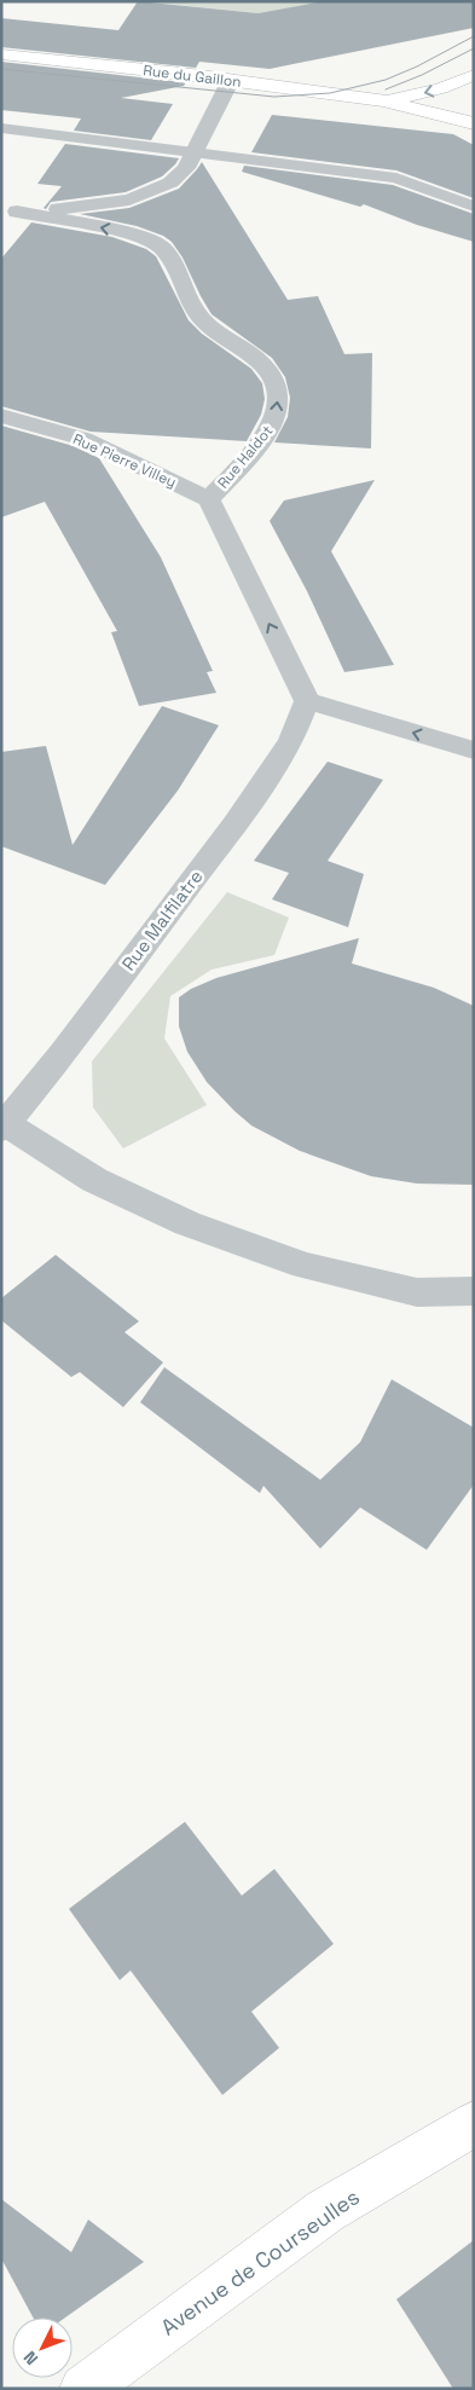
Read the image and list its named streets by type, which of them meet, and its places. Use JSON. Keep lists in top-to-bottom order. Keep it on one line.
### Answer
{"streets":{"main road":["Rue du Gaillon","Avenue de Courseulles"],"street":["Rue Haldot","Rue Pierre Villey","Rue Malfilatre"]},"crossings":[["Rue Haldot","Rue Pierre Villey"],["Rue Haldot","Rue Malfilatre"]],"one_way":["Rue Haldot"],"north":"bottom left"}
